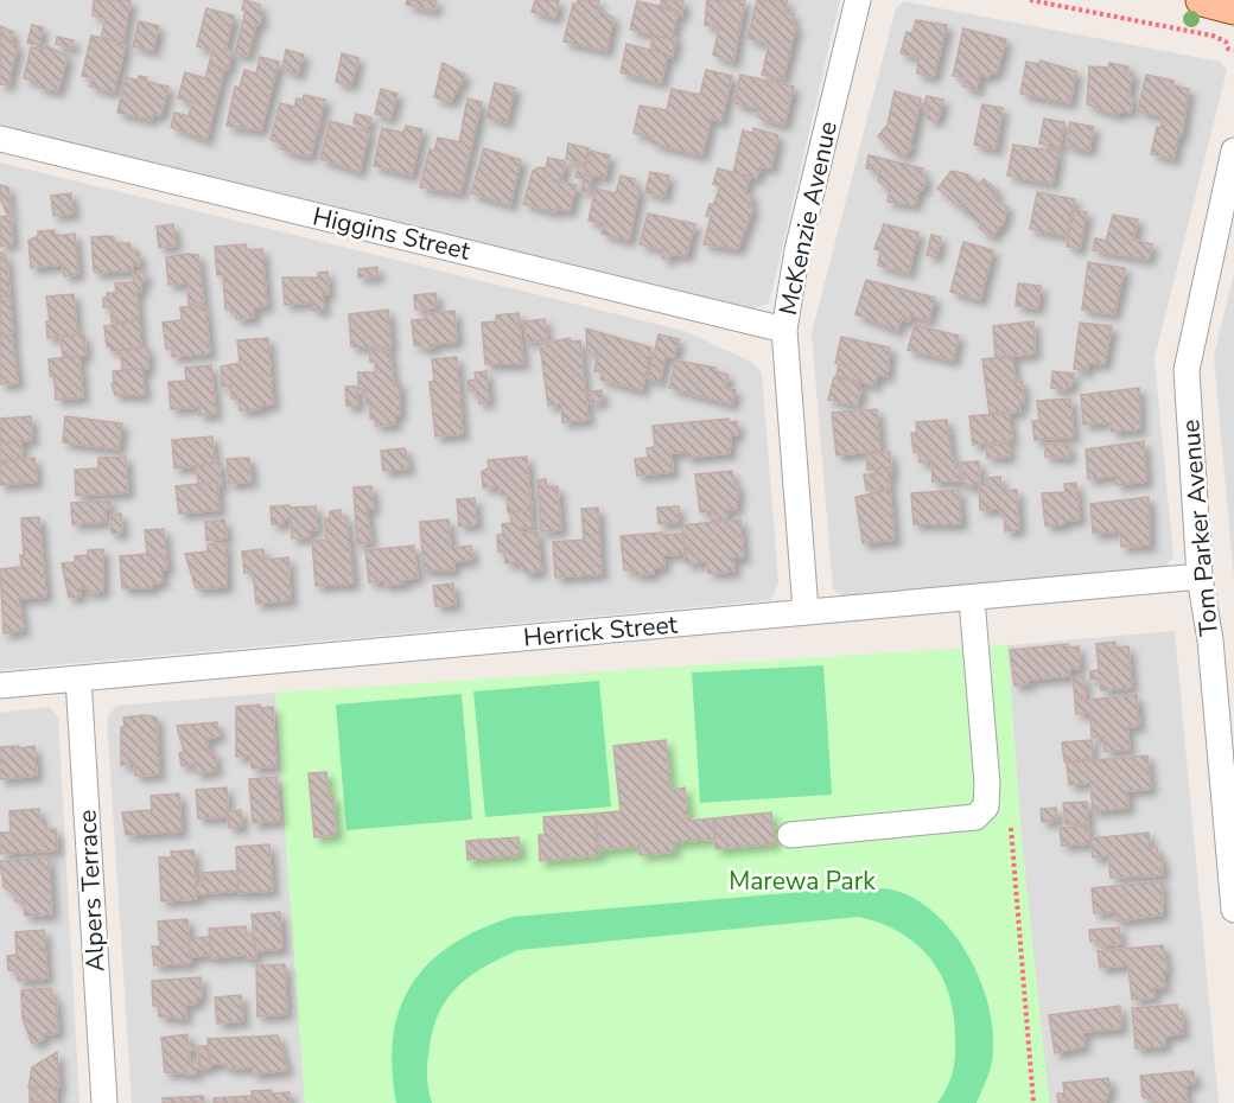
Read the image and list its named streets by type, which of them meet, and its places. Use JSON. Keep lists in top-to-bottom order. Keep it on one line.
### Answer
{"streets":{"street":["McKenzie Avenue","Higgins Street","Tom Parker Avenue","Herrick Street","Alpers Terrace"]},"crossings":[["McKenzie Avenue","Higgins Street"],["McKenzie Avenue","Herrick Street"],["Tom Parker Avenue","Herrick Street"],["Herrick Street","Alpers Terrace"]],"parks":["Marewa Park"]}
